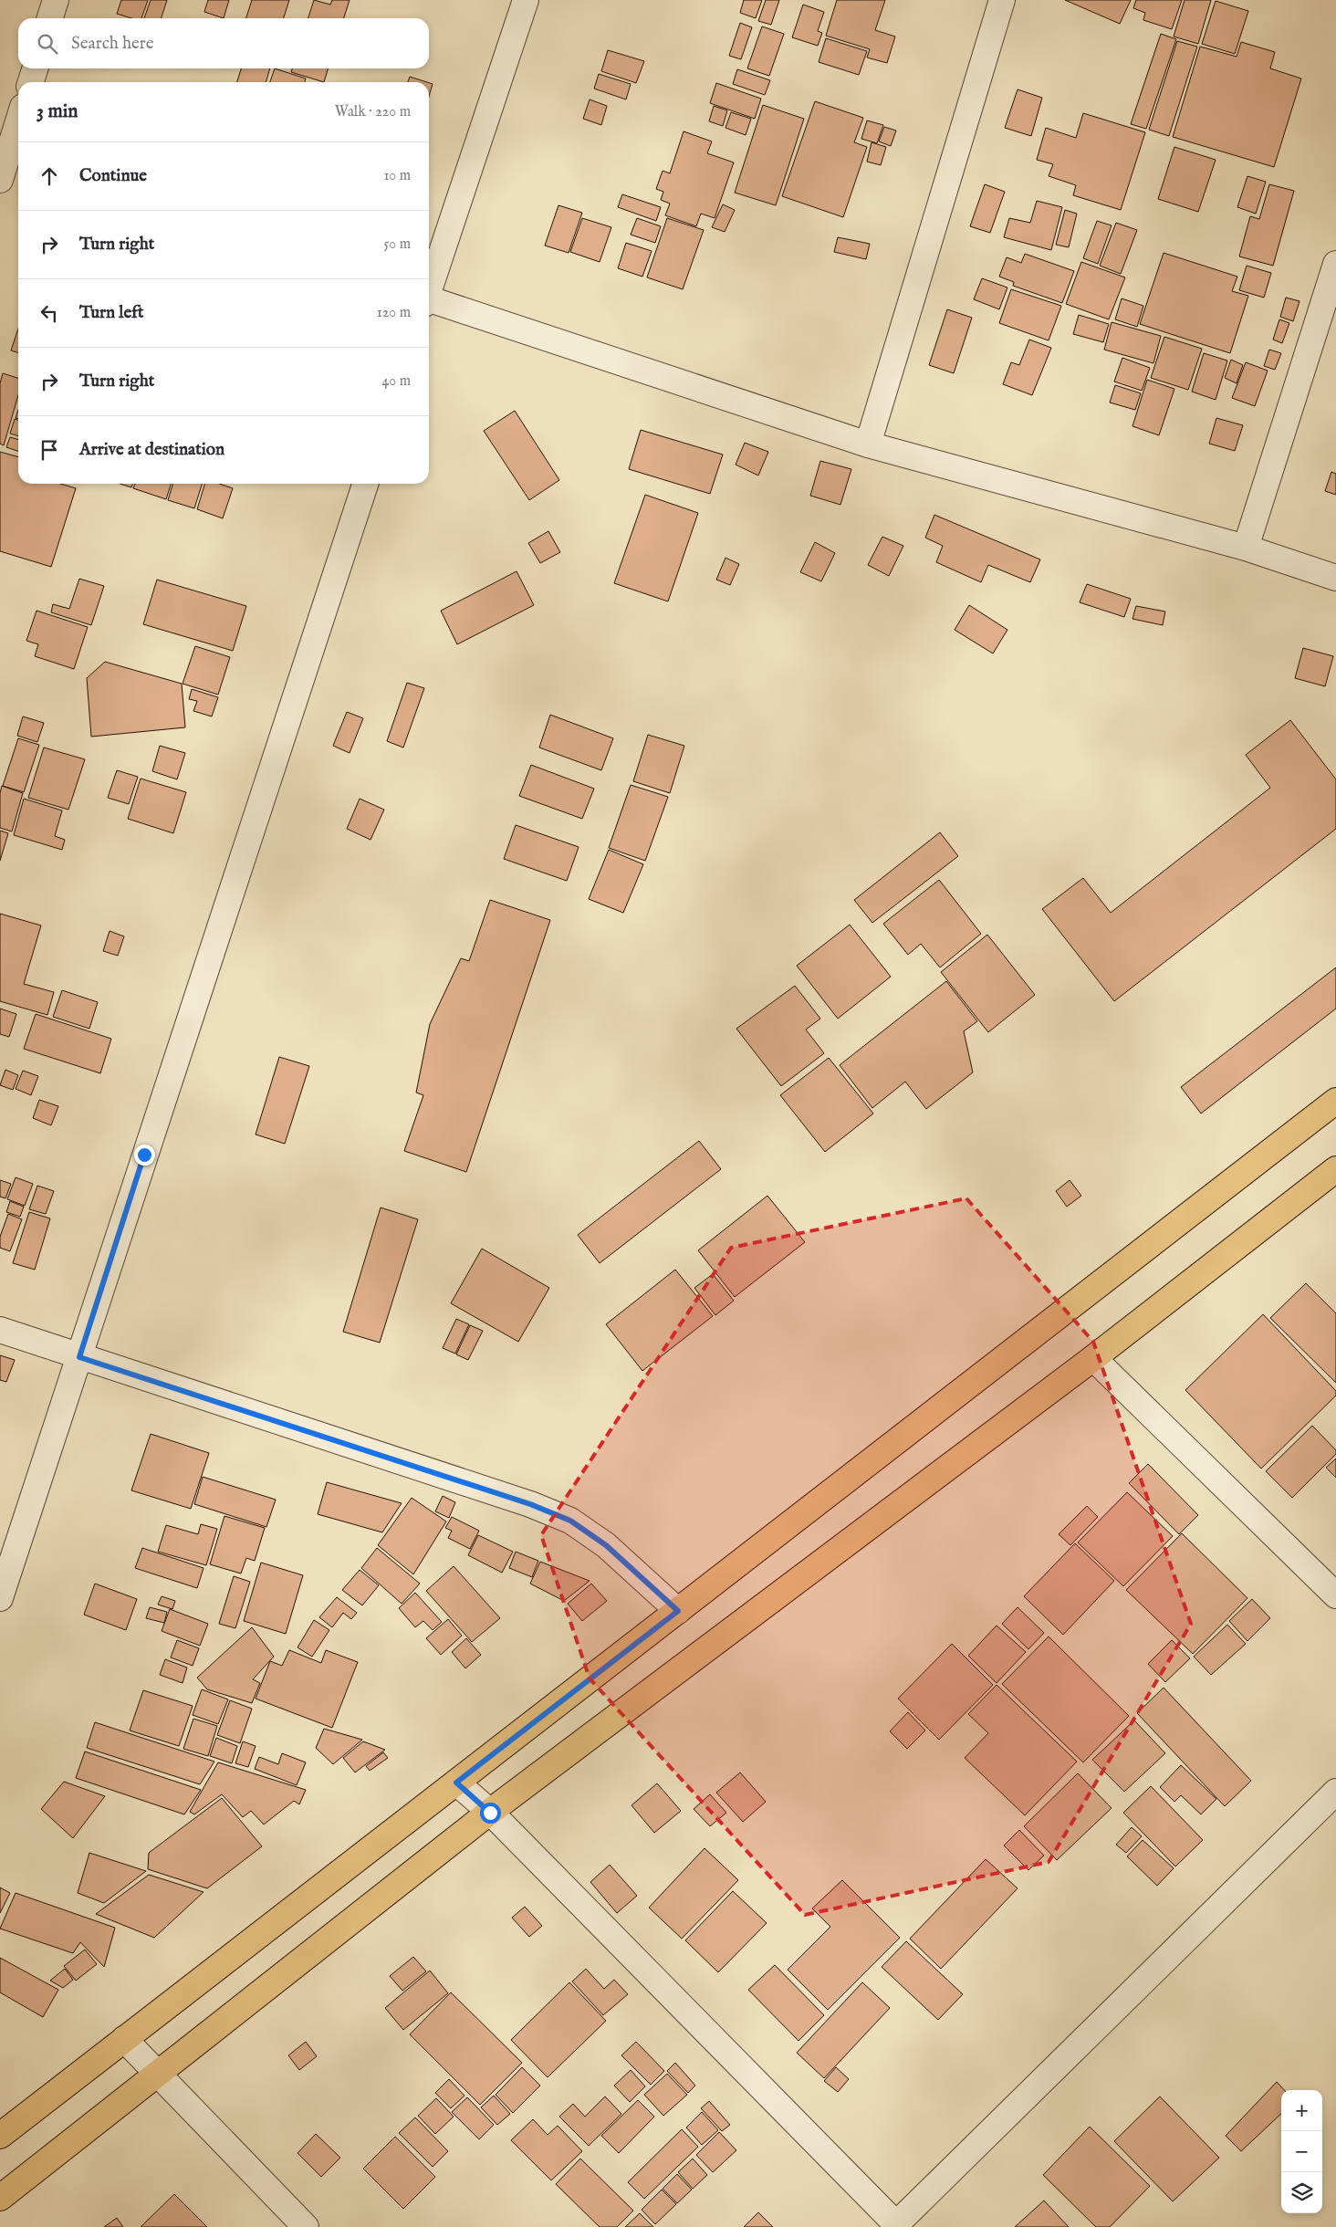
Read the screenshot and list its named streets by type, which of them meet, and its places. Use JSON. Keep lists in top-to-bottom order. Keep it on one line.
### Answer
{"page":{"search":"Search here","heading":["3 min","Walk · 220 m"],"list":[["Continue","10 m"],["Turn right","50 m"],["Turn left","120 m"],["Turn right","40 m"],"Arrive at destination"],"map_buttons":["+","−"]}}
